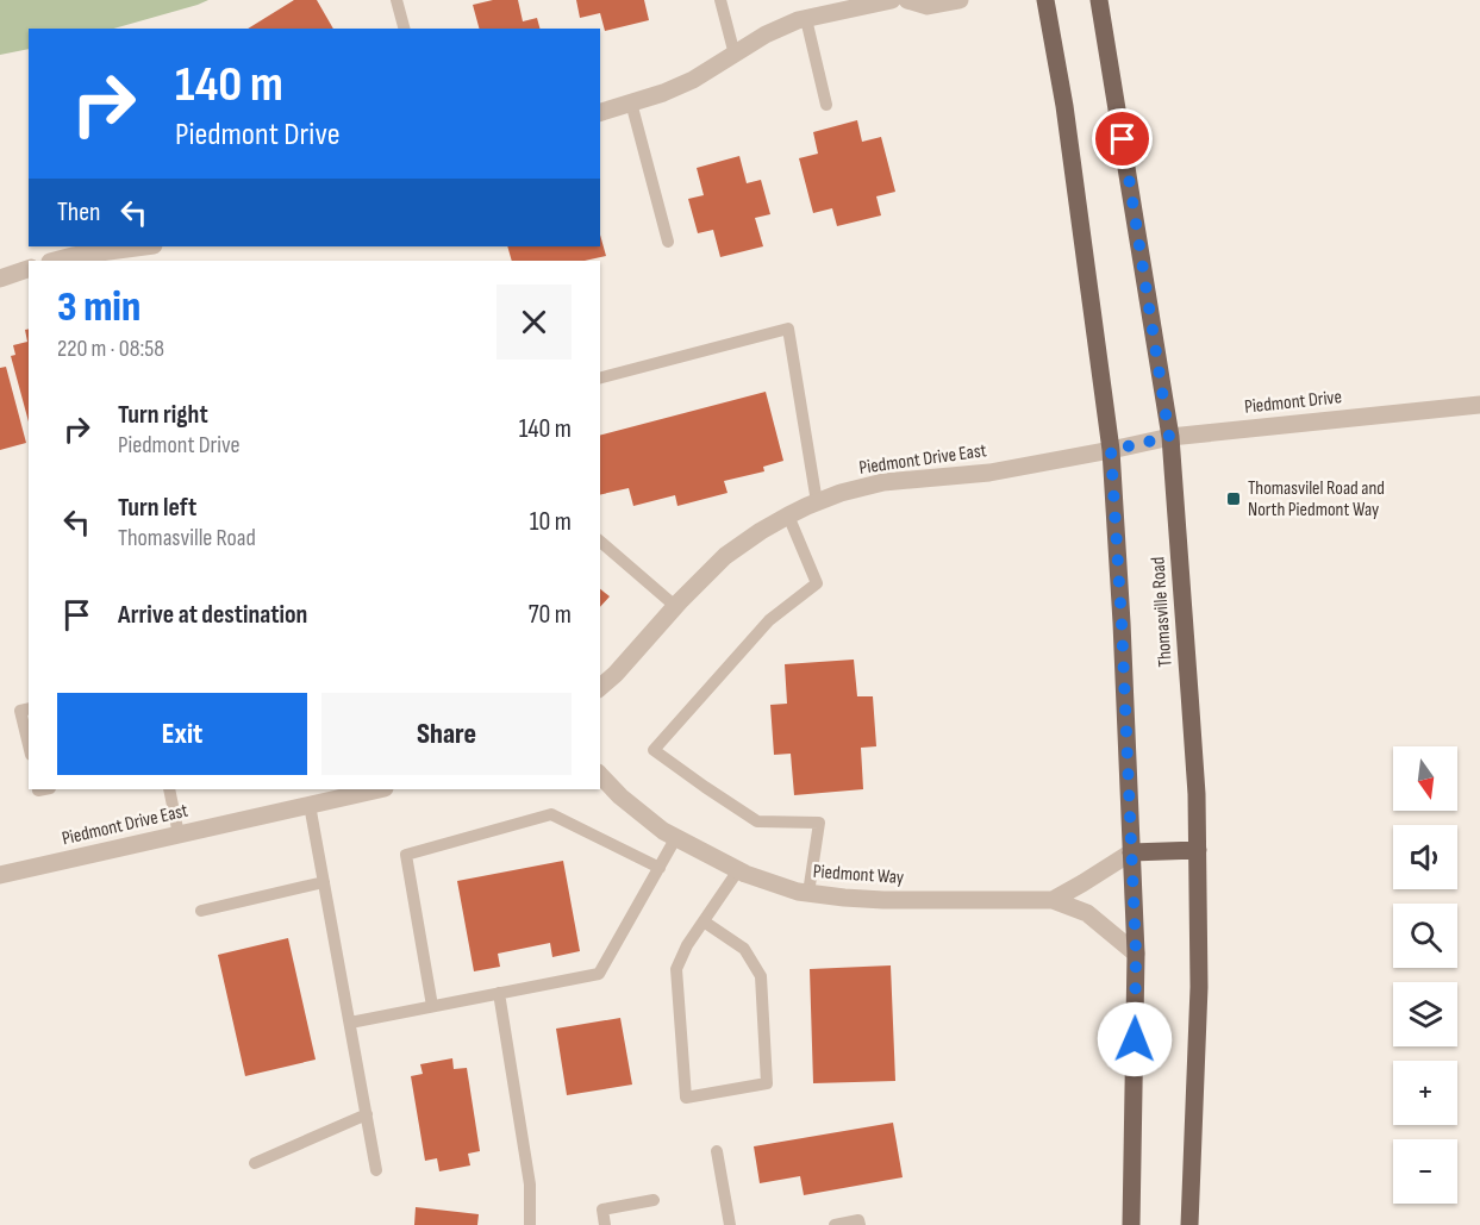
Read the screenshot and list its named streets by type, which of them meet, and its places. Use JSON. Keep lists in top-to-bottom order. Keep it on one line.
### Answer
{"streets":{"main road":["Thomasville Road"],"street":["Piedmont Drive","Piedmont Drive East","Piedmont Way"]},"crossings":[["Piedmont Drive","Piedmont Drive East"],["Piedmont Drive","Thomasville Road"],["Piedmont Drive East","Thomasville Road"],["Thomasville Road","Piedmont Way"]],"places":{"transit":["Thomasvilel Road and North Piedmont Way"]},"north":"bottom","page":{"turn":["140 m","Piedmont Drive"],"then":"Then","heading":["3 min","220 m · 08:58"],"list":[{"name":"Turn right","note":"Piedmont Drive","value":"140 m"},{"name":"Turn left","note":"Thomasville Road","value":"10 m"},{"name":"Arrive at destination","value":"70 m"}],"buttons":["Exit","Share"],"map_buttons":["+","−"]}}
